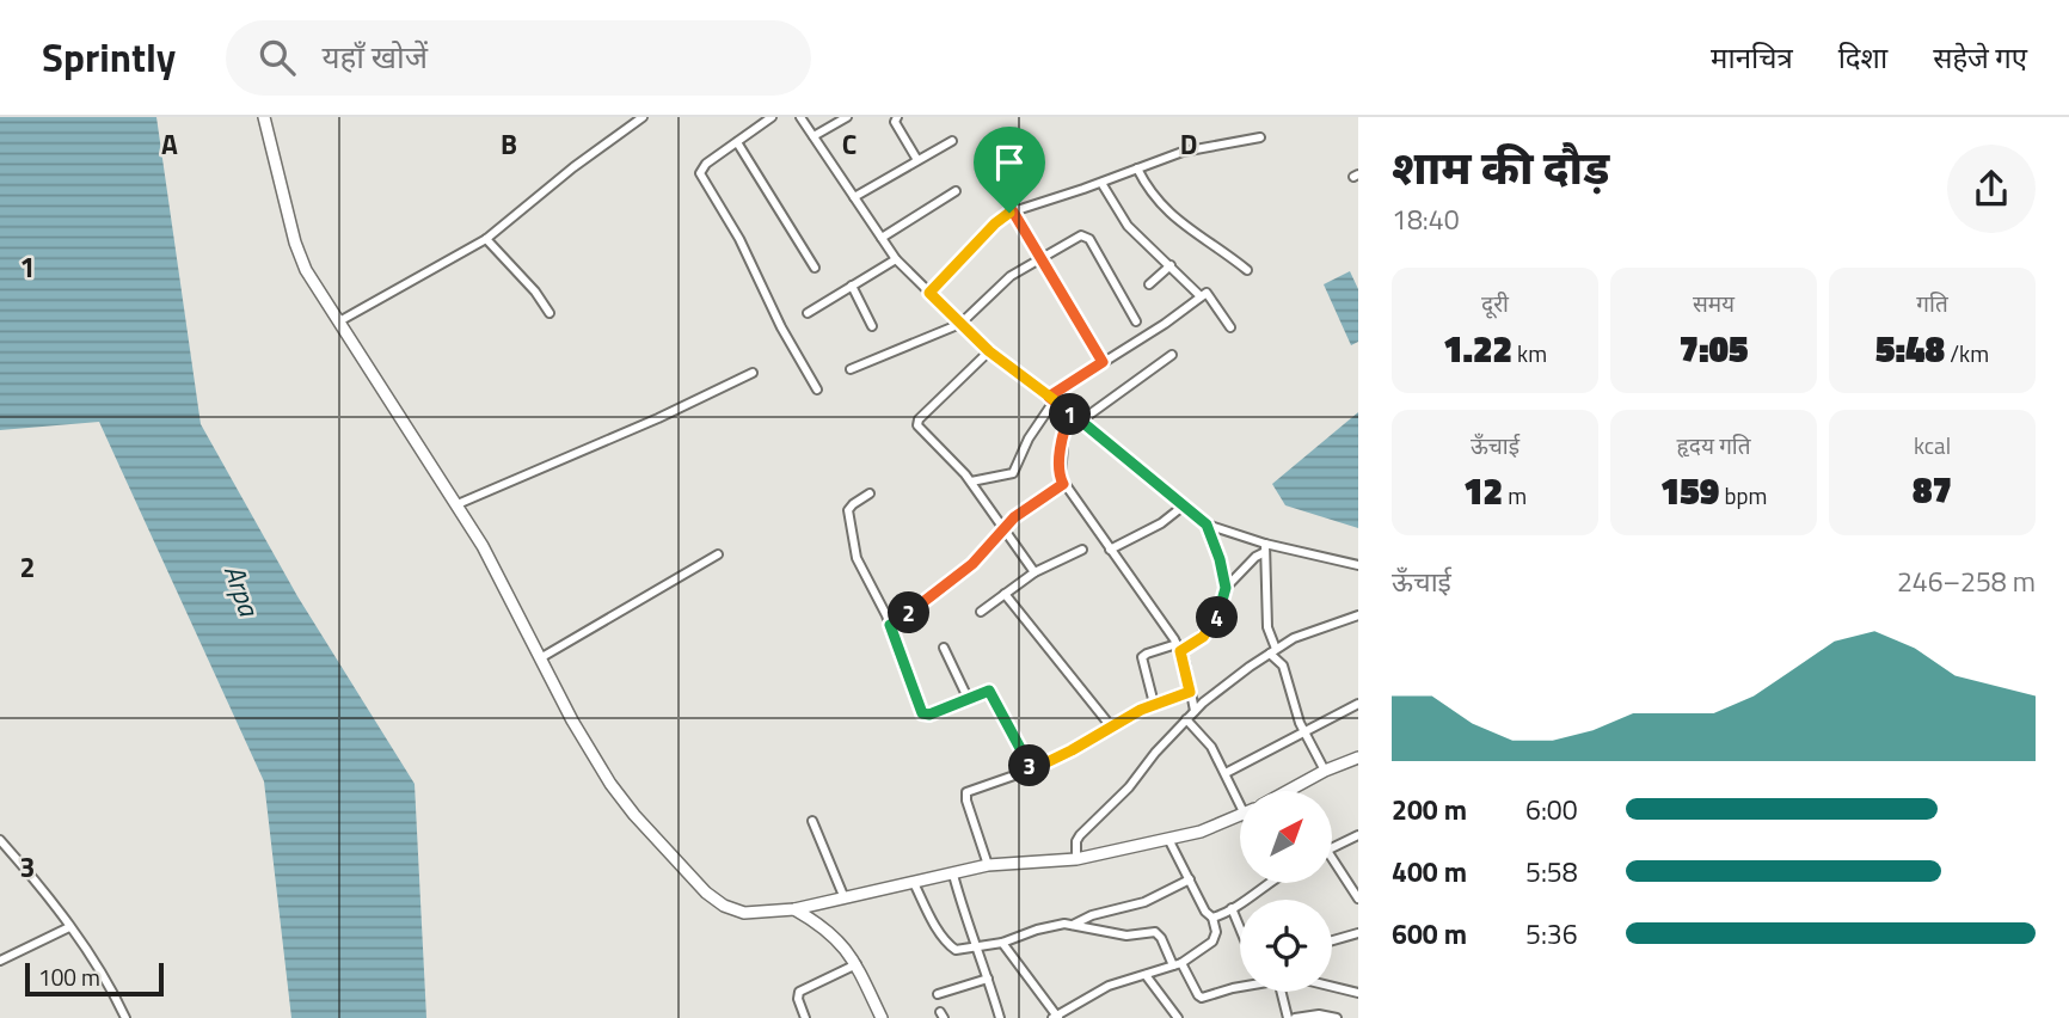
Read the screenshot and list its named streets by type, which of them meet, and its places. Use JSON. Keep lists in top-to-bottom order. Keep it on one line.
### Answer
{"water":["Arpa"],"scale_bar":"100 m","north":"top right","page":{"header":"Sprintly","search":"यहाँ खोजें","nav":["मानचित्र","दिशा","सहेजे गए"],"heading":["शाम की दौड़","18:40"],"stats":[["दूरी","1.22 km"],["समय","7:05"],["गति","5:48 /km"],["ऊँचाई","12 m"],["हृदय गति","159 bpm"],["kcal","87"]],"pins":["1","2","4","3"],"chart":["ऊँचाई","246–258 m"],"list":[{"name":"200 m","note":"6:00"},{"name":"400 m","note":"5:58"},{"name":"600 m","note":"5:36"}],"scale":"100 m"},"grid":{"columns":["A","B","C","D"],"rows":["1","2","3"]}}
